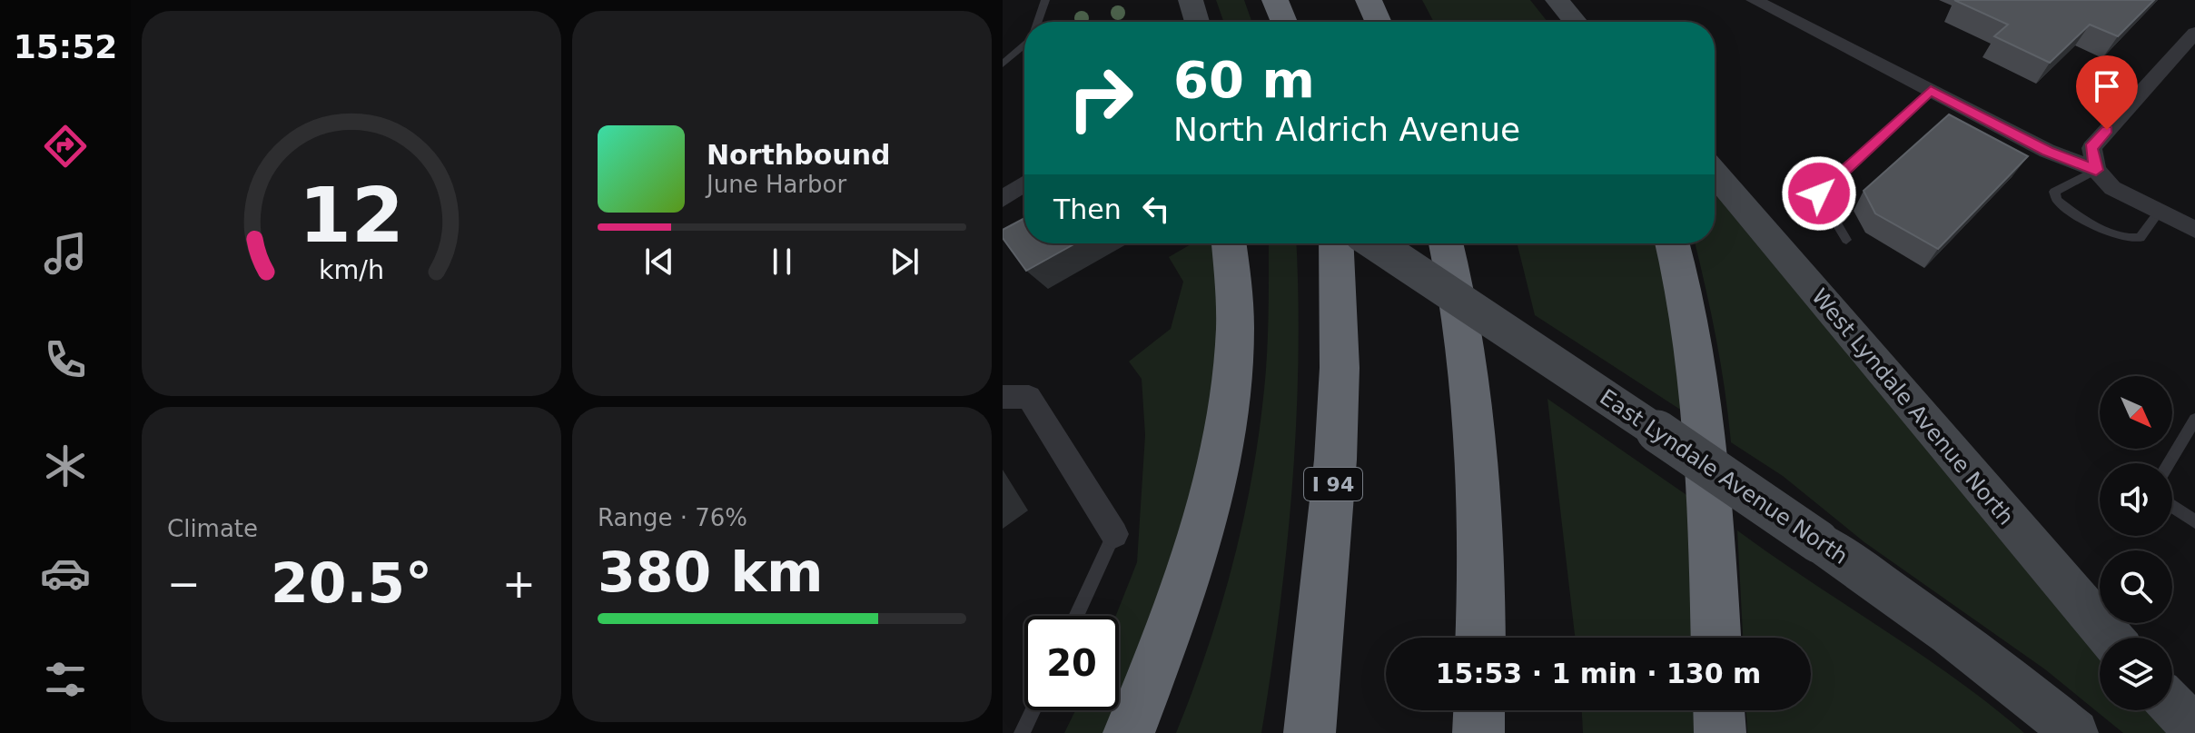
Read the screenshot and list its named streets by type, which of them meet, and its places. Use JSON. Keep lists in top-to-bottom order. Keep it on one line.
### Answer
{"streets":{"highway":["I 94"],"main road":["West Lyndale Avenue North","East Lyndale Avenue North"]},"north":"bottom right","page":{"tabs":"15:52","turn":["60 m","North Aldrich Avenue"],"song":["Northbound","June Harbor"],"then":"Then","tile":["Climate",["Range · 76%","380 km"]],"heat":["−","20.5°","+"],"limit":"20","trip":"15:53 · 1 min · 130 m","gauge":["12","km/h"]}}
